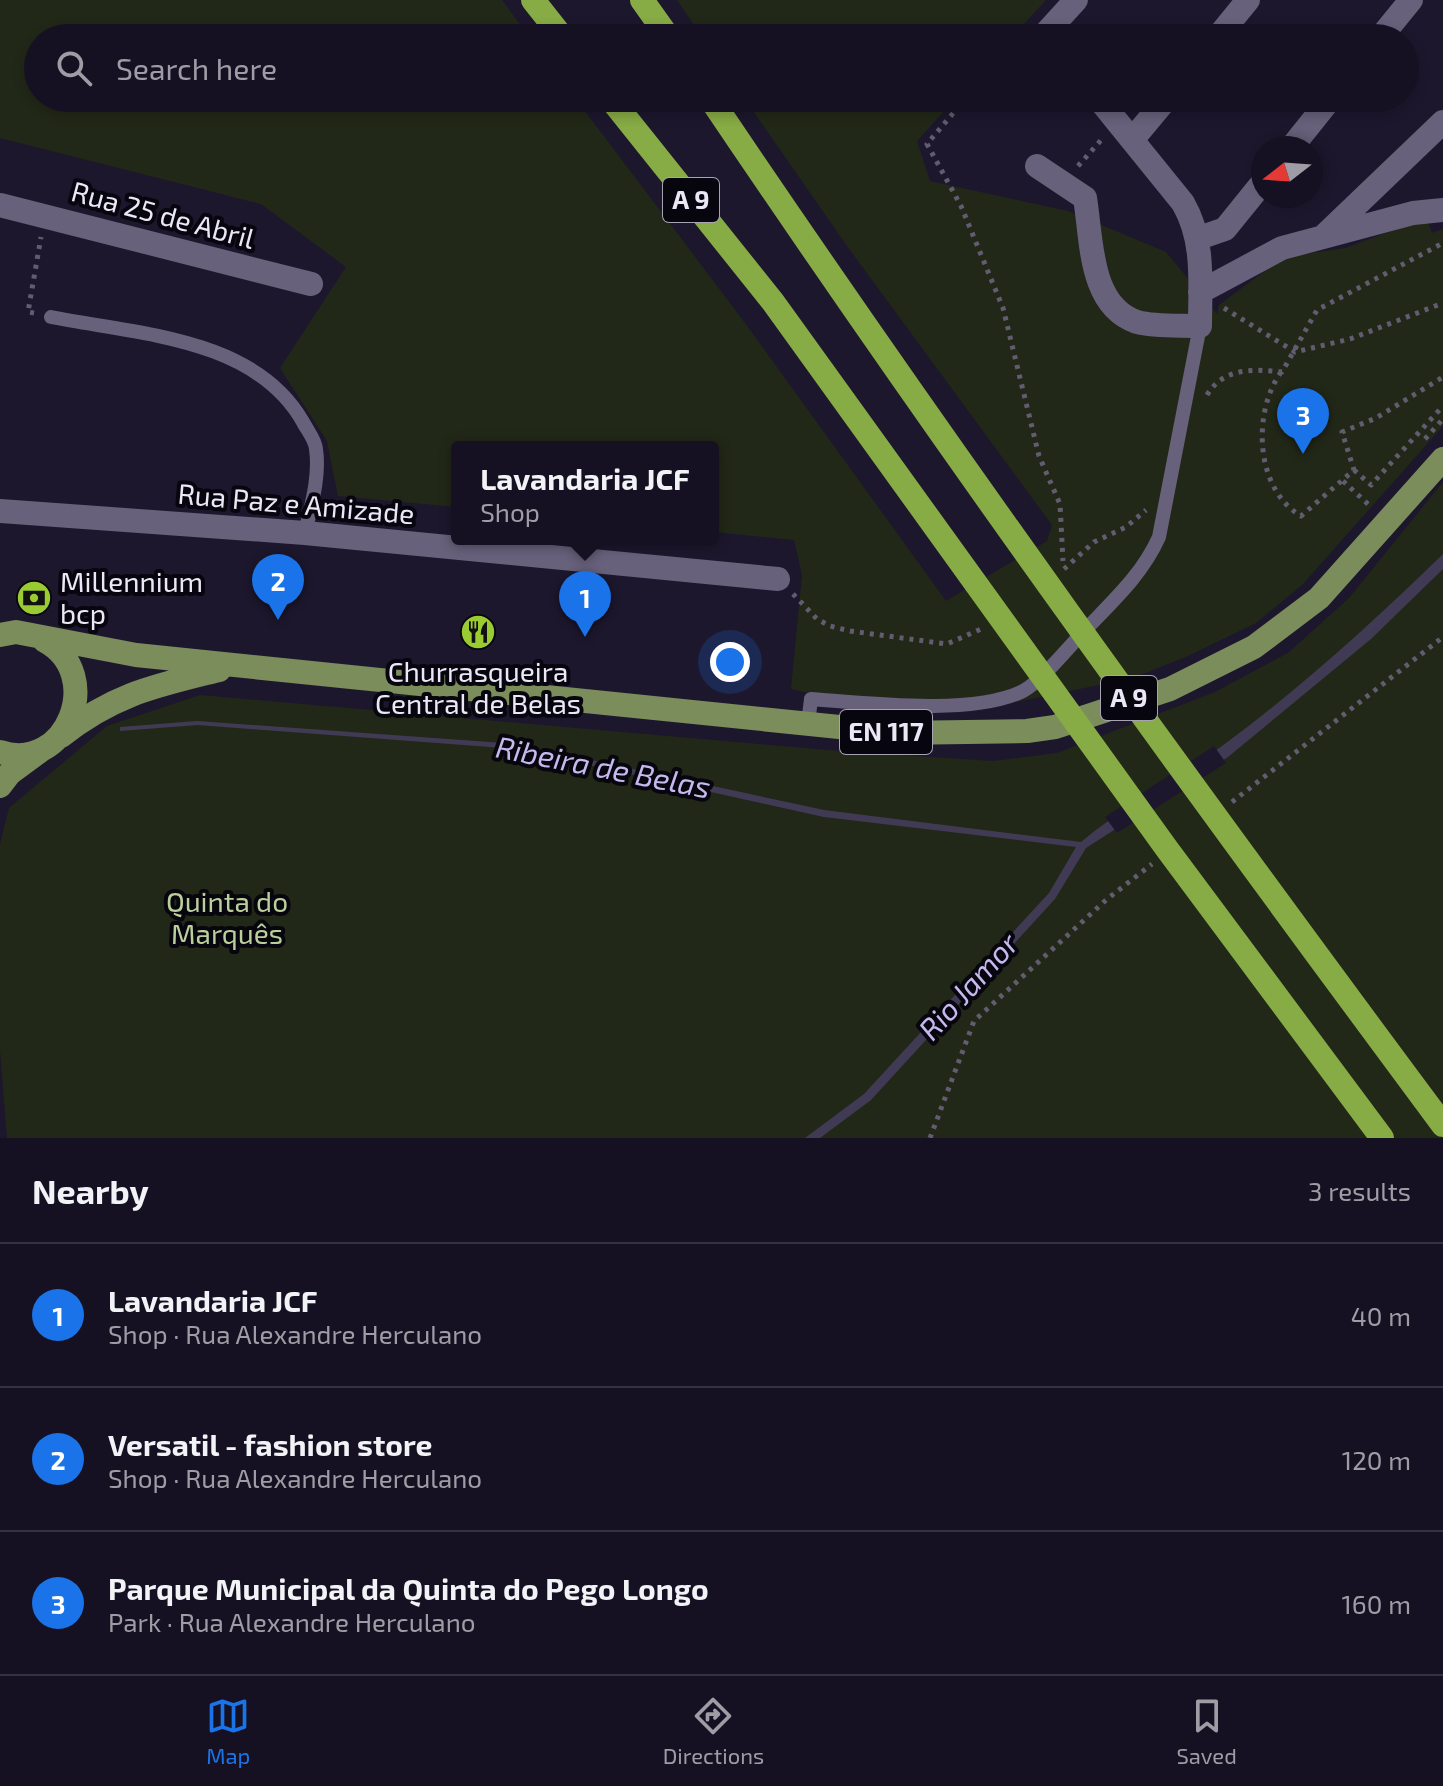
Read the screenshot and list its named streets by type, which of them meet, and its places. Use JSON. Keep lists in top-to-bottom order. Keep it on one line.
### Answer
{"streets":{"highway":["A 9"],"main road":["EN 117"],"street":["Rua 25 de Abril","Rua Paz e Amizade"]},"water":["Ribeira de Belas","Rio Jamor"],"parks":["Quinta do Marquês"],"places":{"bank":["Millennium bcp"],"restaurant":["Churrasqueira Central de Belas"]},"north":"left","page":{"search":"Search here","pins":["3","2","1"],"popup":["Lavandaria JCF","Shop"],"heading":["Nearby","3 results"],"list":[{"mark":"1","name":"Lavandaria JCF","note":"Shop · Rua Alexandre Herculano","value":"40 m"},{"mark":"2","name":"Versatil - fashion store","note":"Shop · Rua Alexandre Herculano","value":"120 m"},{"mark":"3","name":"Parque Municipal da Quinta do Pego Longo","note":"Park · Rua Alexandre Herculano","value":"160 m"}],"nav":["Map","Directions","Saved"]}}
